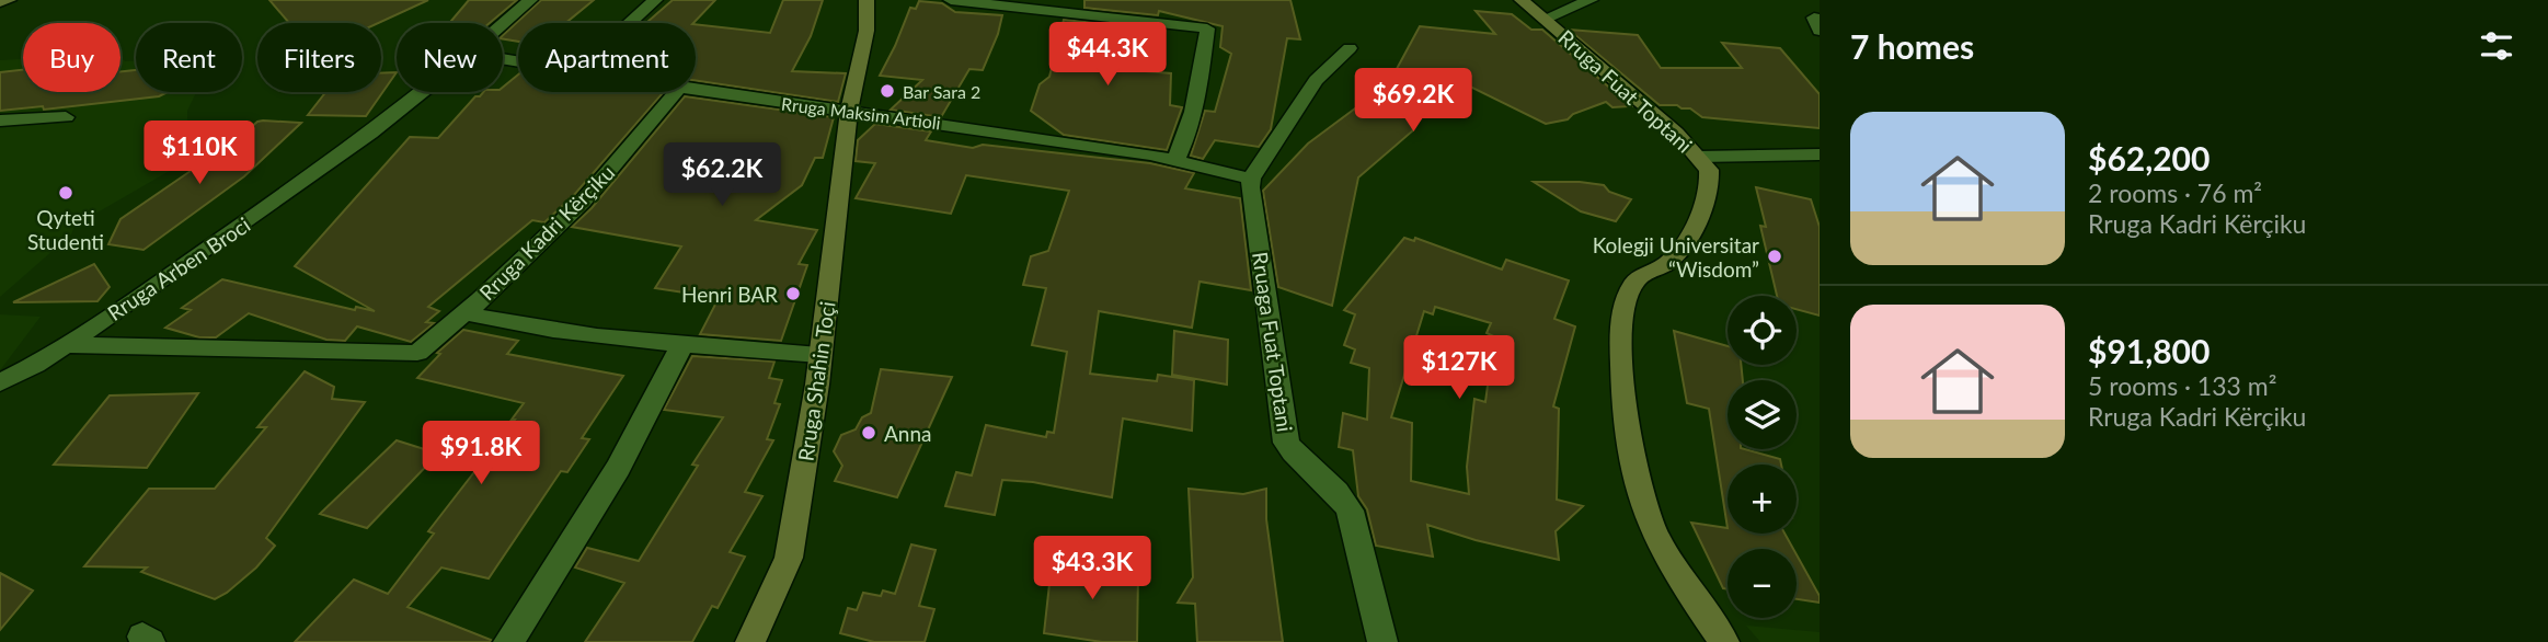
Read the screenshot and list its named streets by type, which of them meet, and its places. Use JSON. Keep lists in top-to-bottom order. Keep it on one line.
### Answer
{"streets":{"street":["Rruga Fuat Toptani","Rruga Maksim Artioli","Rruga Kadri Kërçiku","Rruga Arben Broci","Rruaga Fuat Toptani","Rruga Shahin Toçi"]},"crossings":[["Rruga Maksim Artioli","Rruaga Fuat Toptani"],["Rruga Maksim Artioli","Rruga Shahin Toçi"],["Rruga Kadri Kërçiku","Rruga Shahin Toçi"]],"places":["Bar Sara 2","Qyteti Studenti","Kolegji Universitar “Wisdom”","Henri BAR","Anna"],"page":{"heading":"7 homes","price":["$44.3K","$69.2K","$110K","$62.2K","$127K","$91.8K","$43.3K"],"chip":["Buy","Rent","Filters","New","Apartment"],"list":[{"name":"$62,200","note":"2 rooms · 76 m² · Rruga Kadri Kërçiku"},{"name":"$91,800","note":"5 rooms · 133 m² · Rruga Kadri Kërçiku"}],"map_buttons":["+","−"]}}
